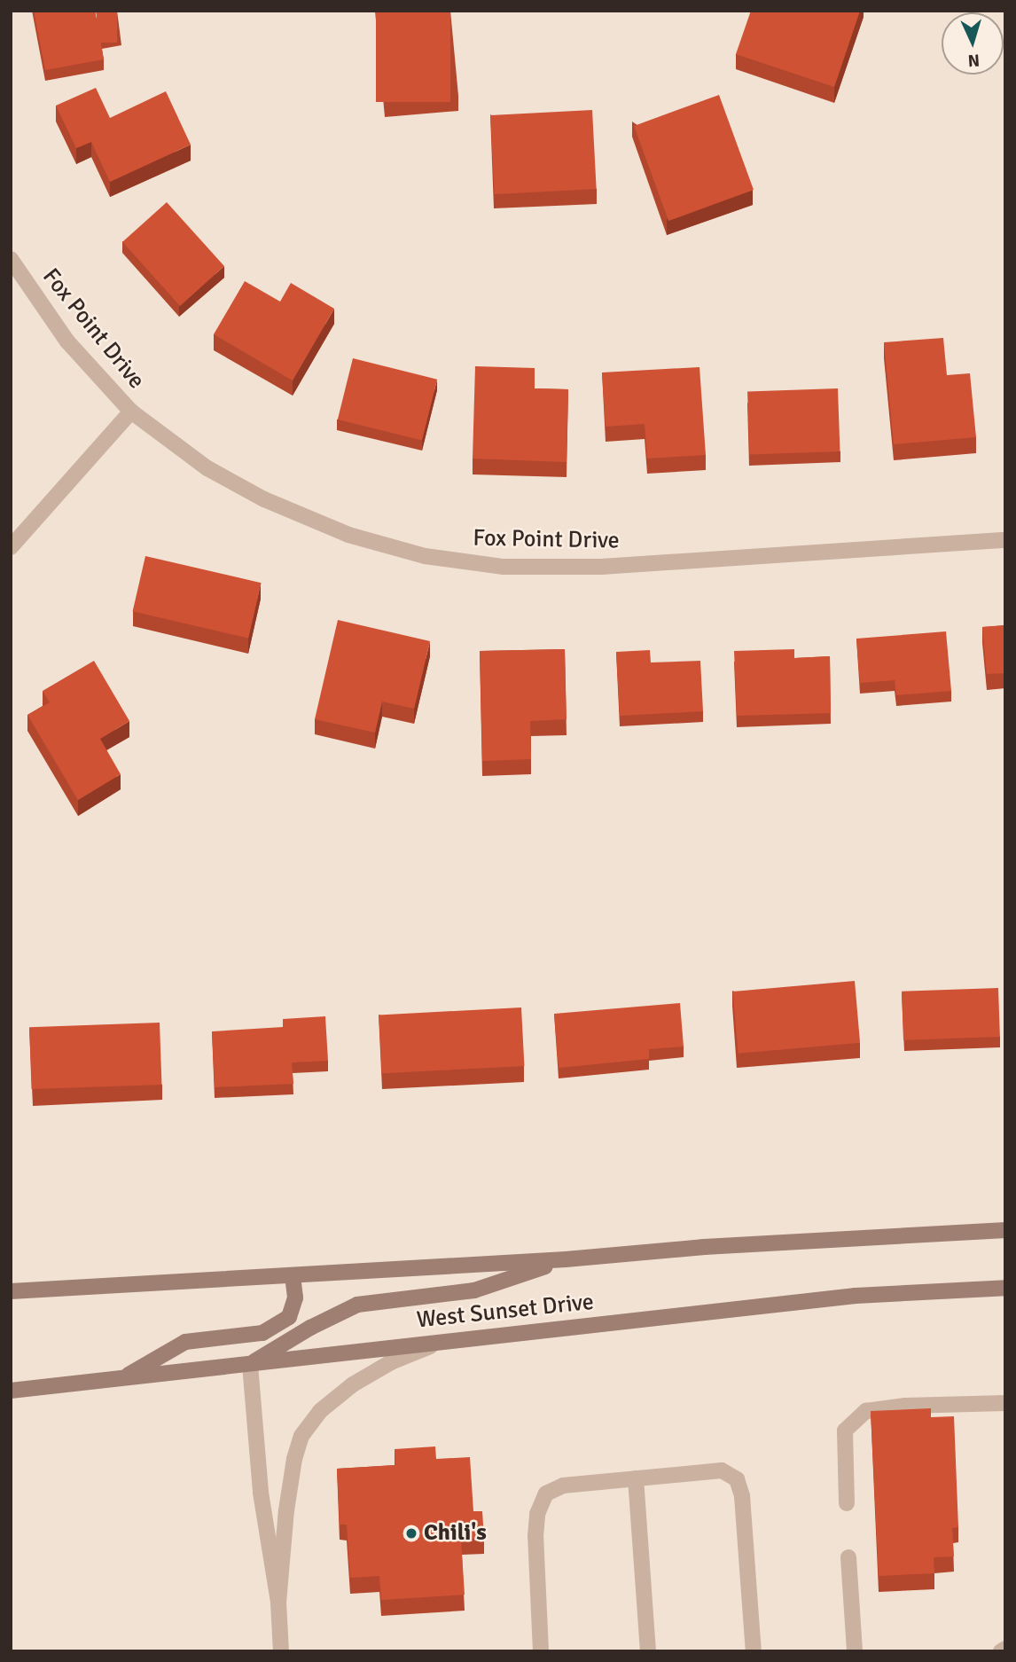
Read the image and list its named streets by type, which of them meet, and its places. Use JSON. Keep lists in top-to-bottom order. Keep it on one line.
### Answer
{"streets":{"main road":["West Sunset Drive"],"street":["Fox Point Drive"]},"places":["Chili's"],"north":"bottom"}
